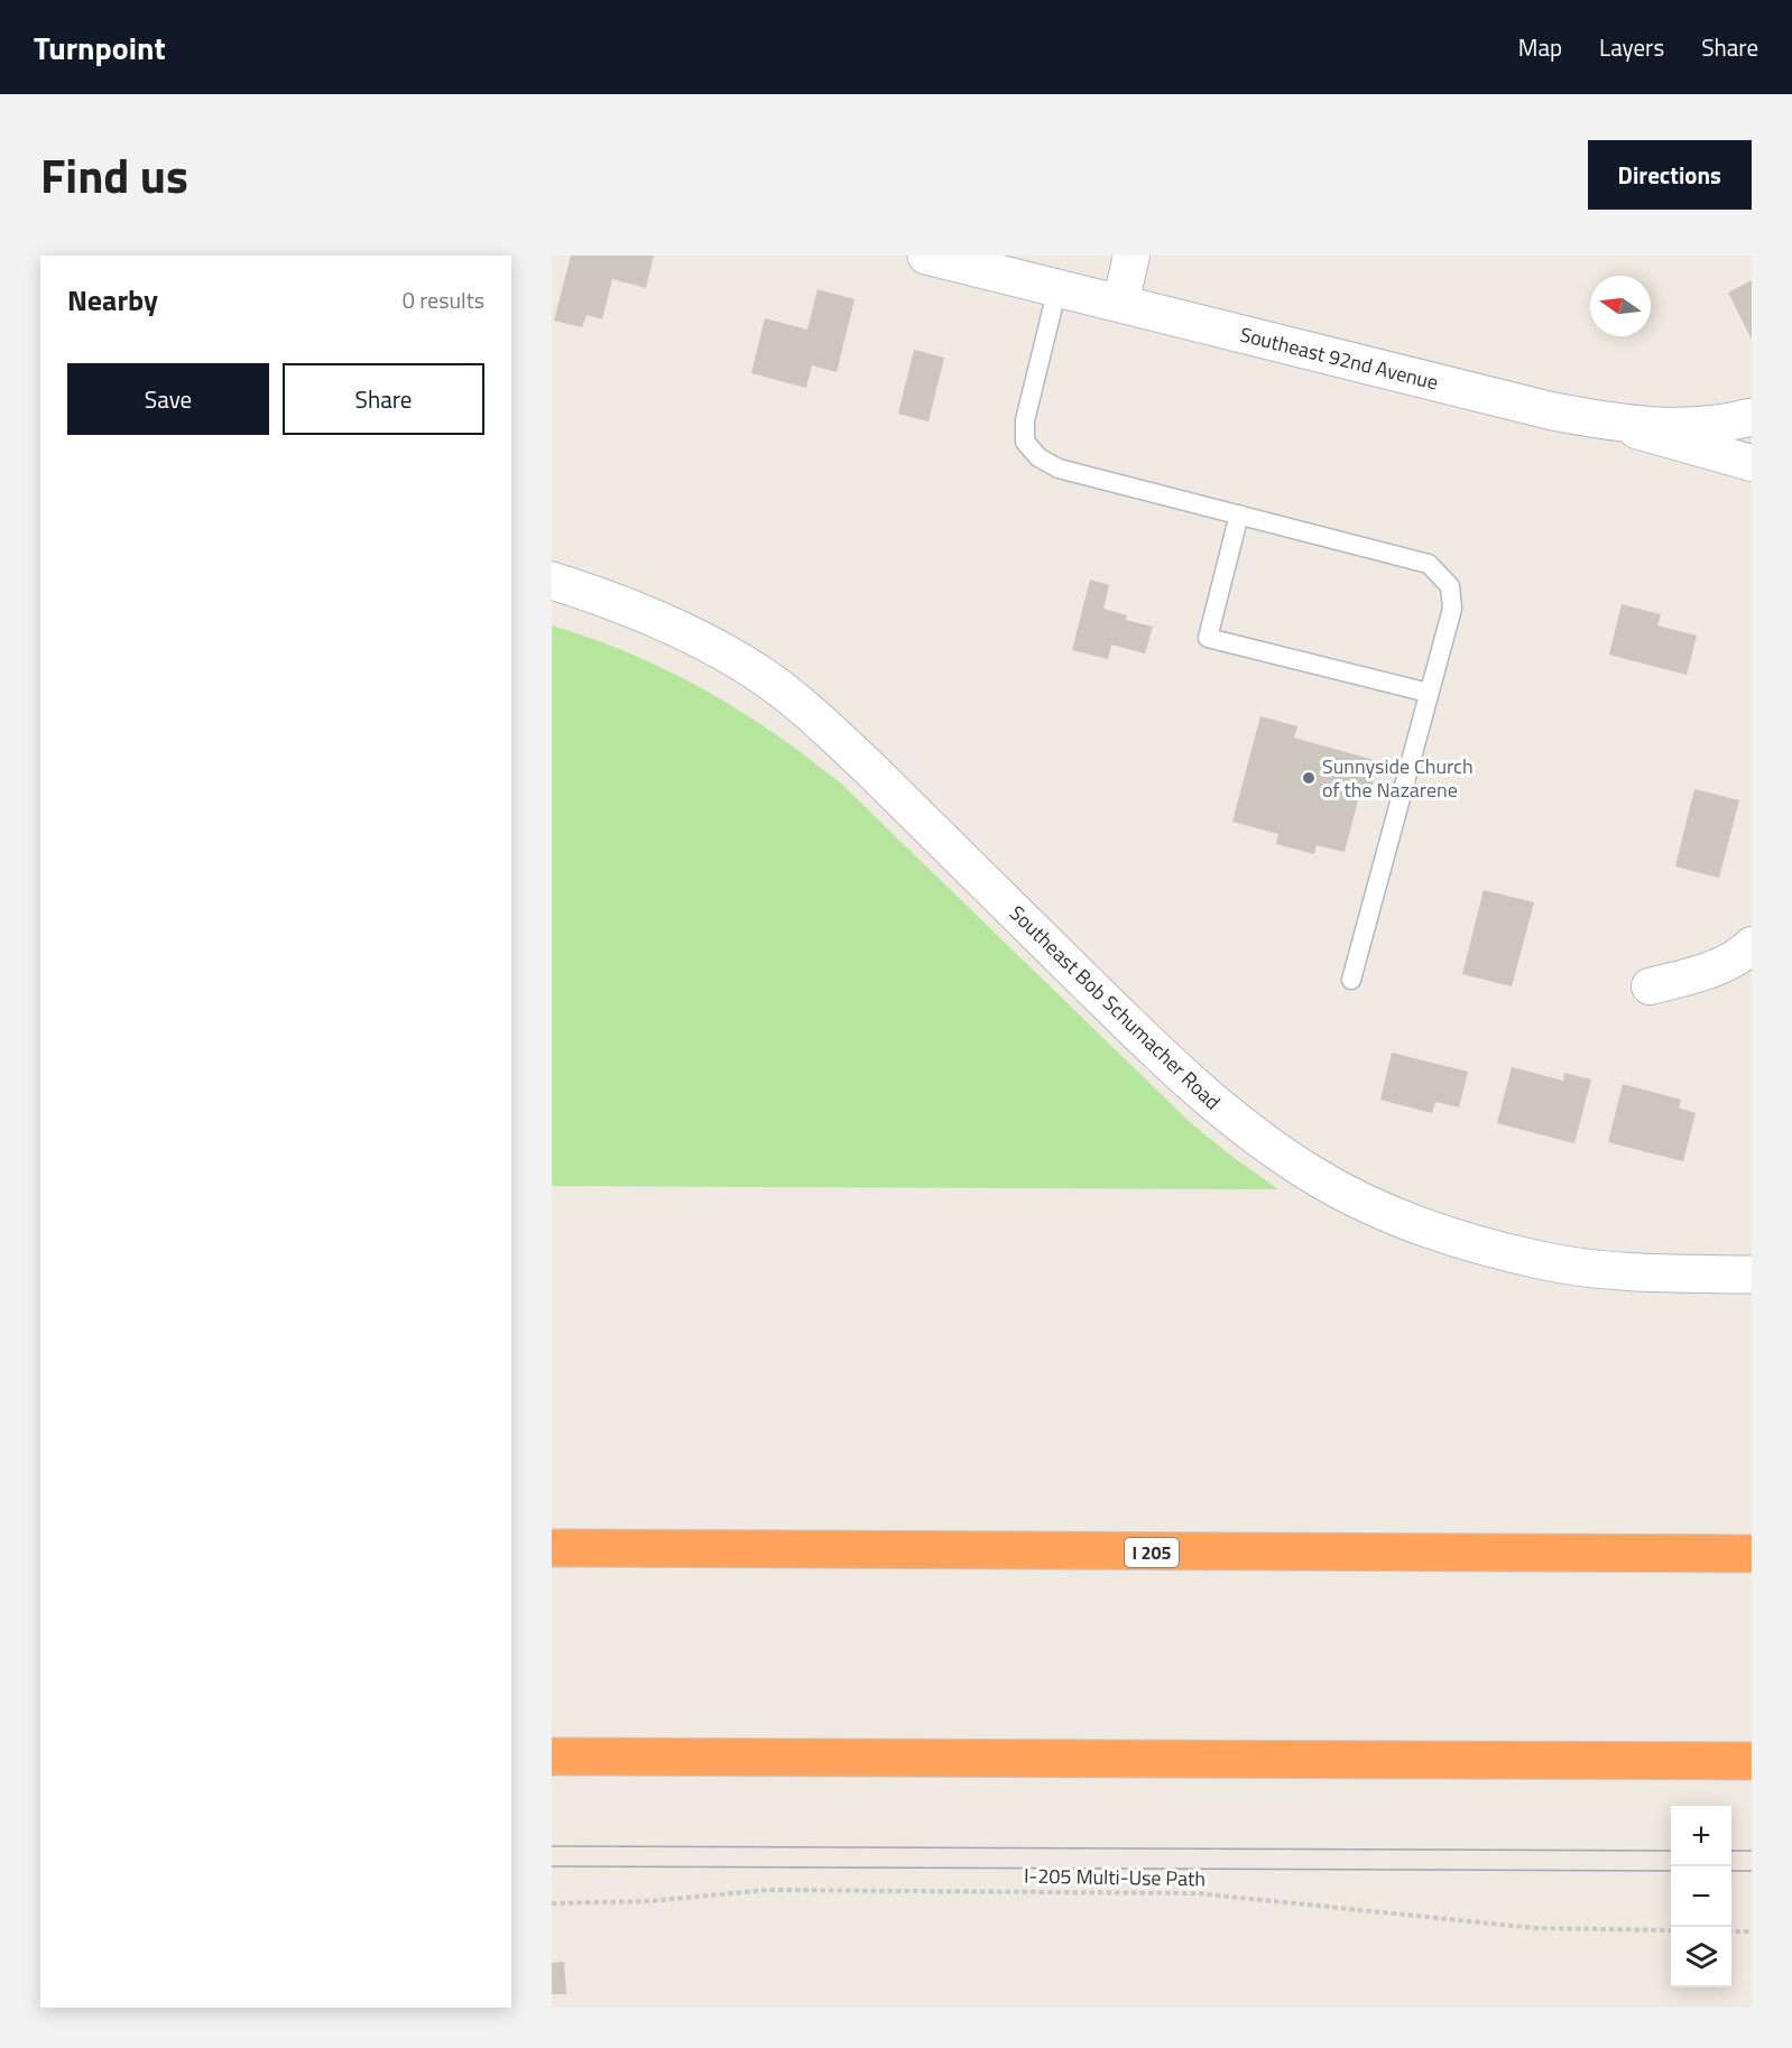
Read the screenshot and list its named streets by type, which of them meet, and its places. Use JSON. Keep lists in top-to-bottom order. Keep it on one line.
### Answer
{"streets":{"highway":["I 205"],"main road":["Southeast 92nd Avenue","Southeast Bob Schumacher Road"],"path":["I-205 Multi-Use Path"]},"places":["Sunnyside Church of the Nazarene"],"north":"left","page":{"header":"Turnpoint","nav":["Map","Layers","Share"],"title":"Find us","buttons":["Directions",["Save","Share"]],"heading":["Nearby","0 results"],"map_buttons":["+","−"]}}
